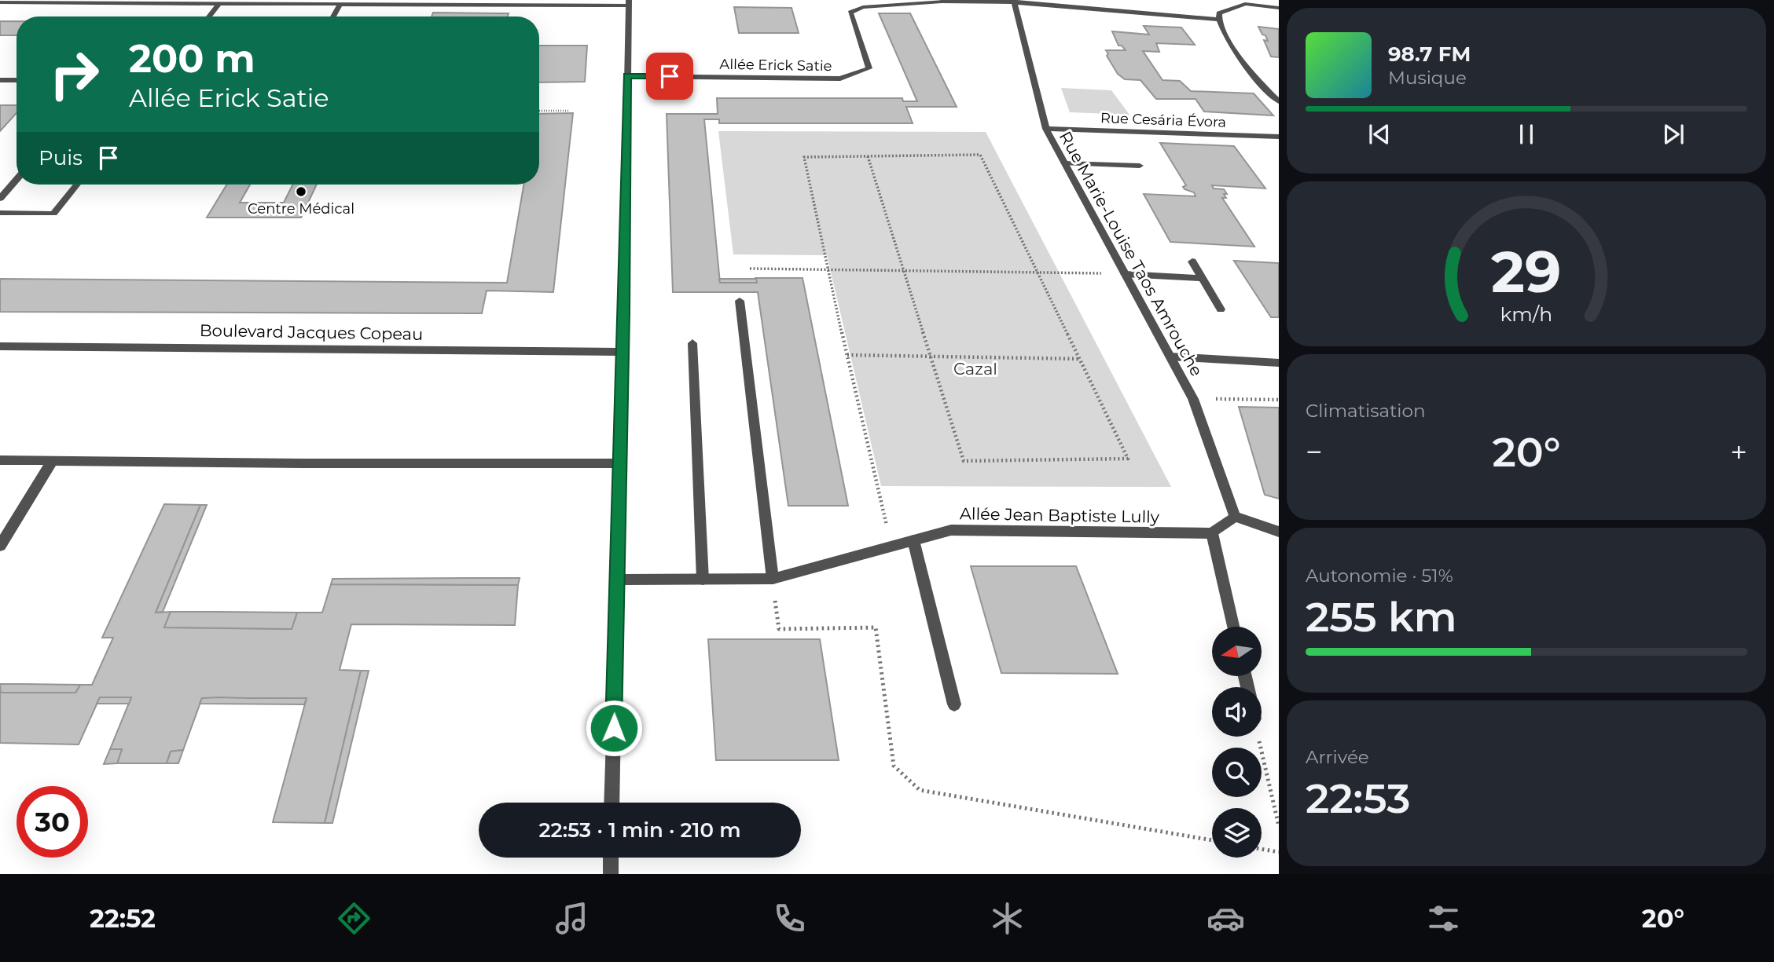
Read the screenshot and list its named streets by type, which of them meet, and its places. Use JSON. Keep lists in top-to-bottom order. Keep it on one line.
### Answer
{"streets":{"street":["Allée Erick Satie","Rue Cesária Évora","Rue Marie-Louise Taos Amrouche","Boulevard Jacques Copeau","Allée Jean Baptiste Lully"]},"crossings":[["Allée Erick Satie","Rue Marie-Louise Taos Amrouche"],["Rue Cesária Évora","Rue Marie-Louise Taos Amrouche"]],"parks":["Cazal"],"places":["Centre Médical"],"north":"left","page":{"turn":["200 m","Allée Erick Satie"],"song":["98.7 FM","Musique"],"then":"Puis","tile":["Climatisation",["Autonomie · 51%","255 km"],["Arrivée","22:53"]],"heat":["−","20°","+"],"limit":"30","trip":"22:53 · 1 min · 210 m","tabs":["22:52","20°"],"gauge":["29","km/h"]}}
